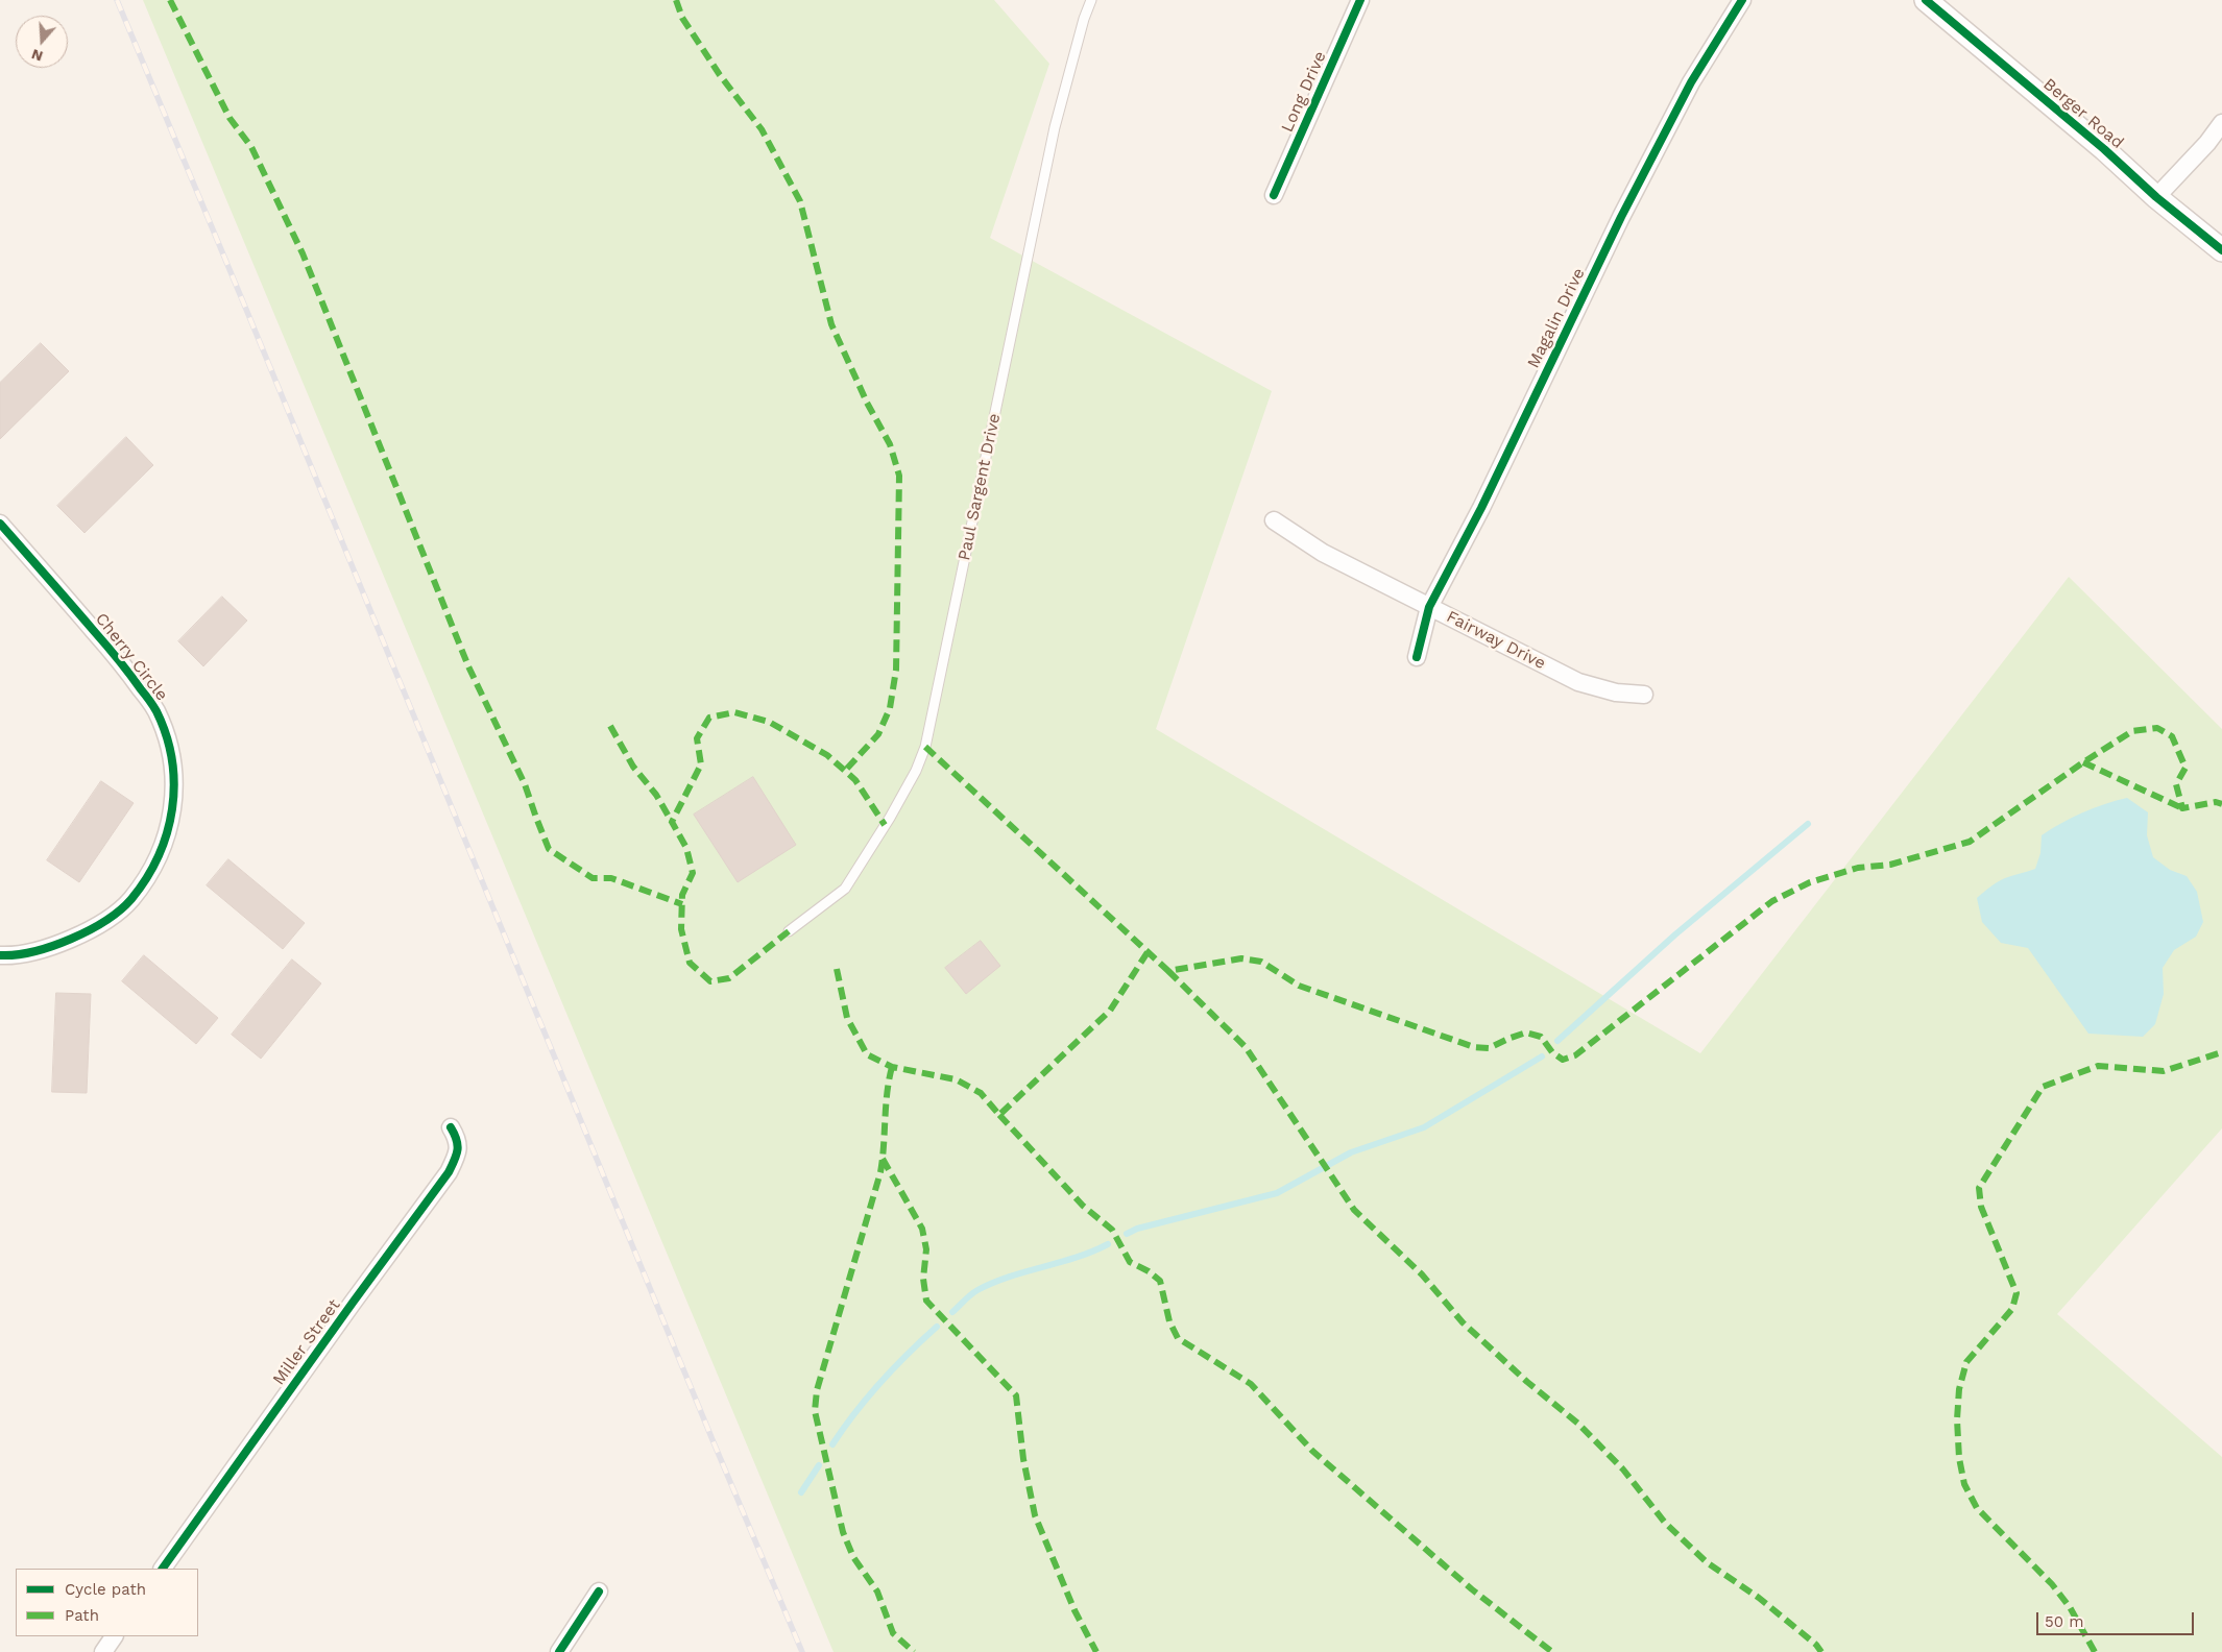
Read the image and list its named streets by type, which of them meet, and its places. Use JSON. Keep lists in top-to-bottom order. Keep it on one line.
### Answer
{"streets":{"street":["Long Drive","Berger Road","Magalin Drive","Fairway Drive","Cherry Circle","Miller Street"],"lane":["Paul Sargent Drive"]},"crossings":[["Magalin Drive","Fairway Drive"]],"legend":["Cycle path","Path"],"scale_bar":"50 m","north":"bottom"}
